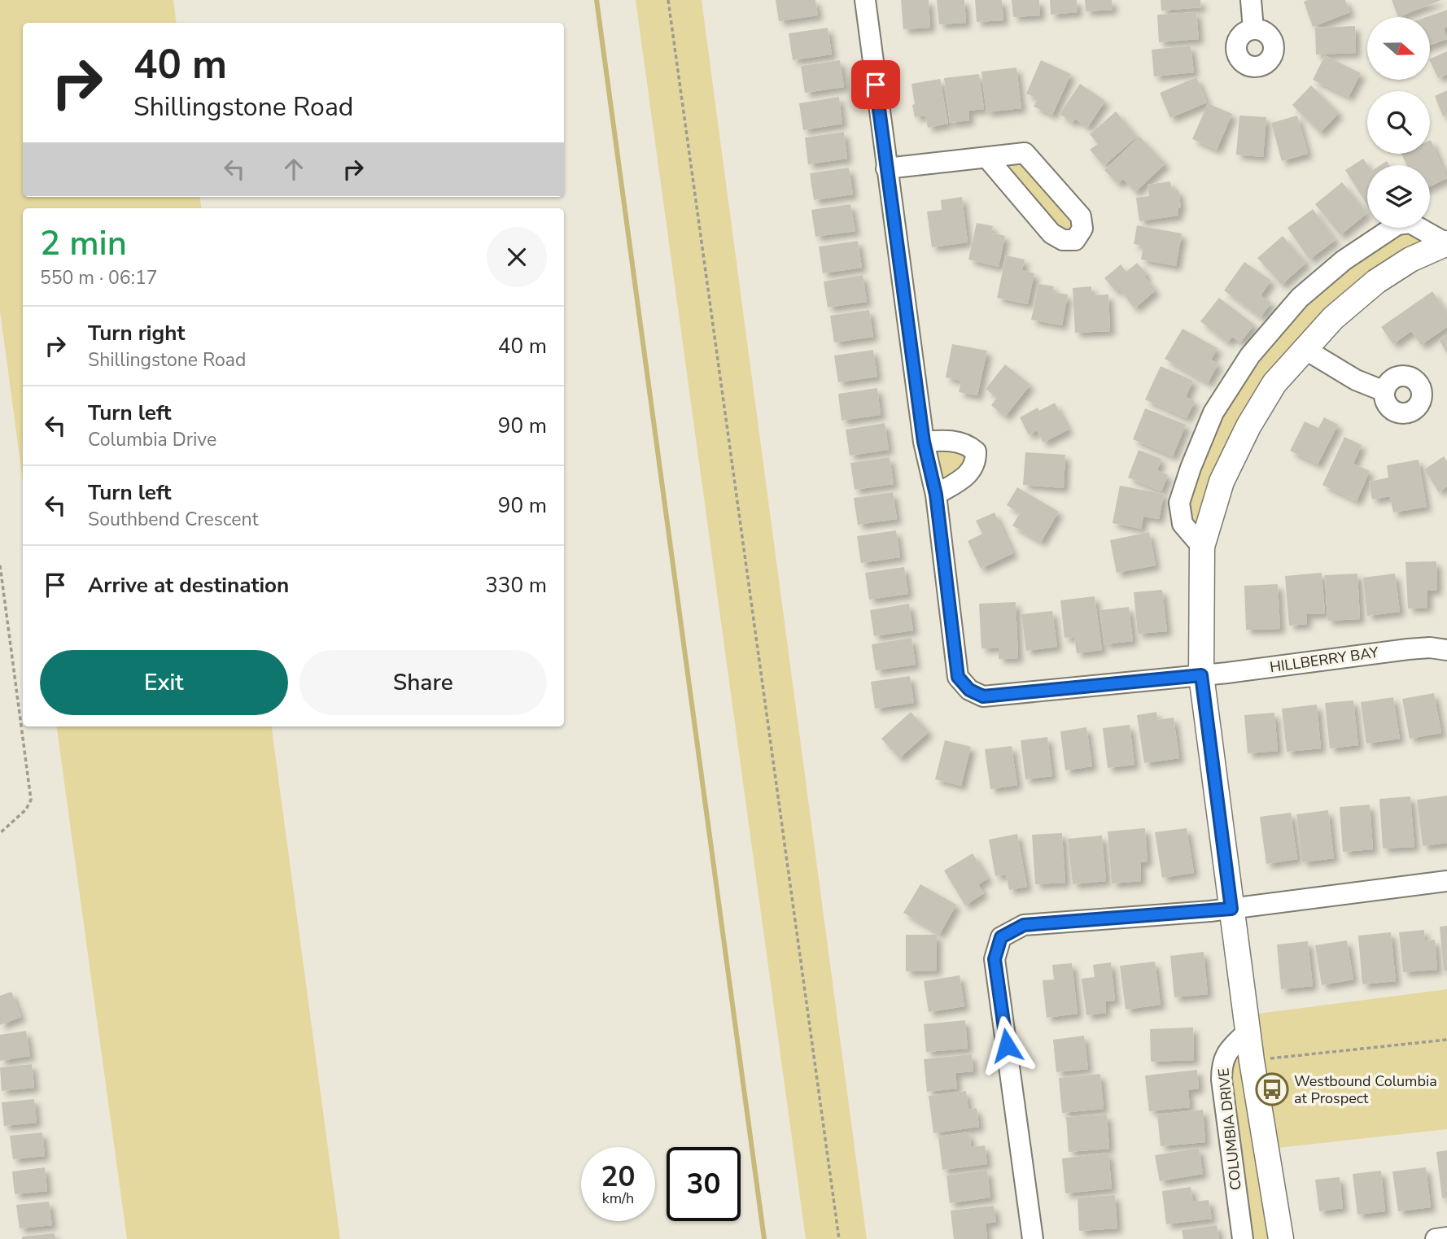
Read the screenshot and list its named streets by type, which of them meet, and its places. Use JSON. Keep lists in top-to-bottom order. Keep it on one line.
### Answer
{"streets":{"street":["HILLBERRY BAY","COLUMBIA DRIVE"]},"crossings":[["HILLBERRY BAY","COLUMBIA DRIVE"]],"places":{"bus stop":["Westbound Columbia at Prospect"]},"north":"right","page":{"turn":["40 m","Shillingstone Road"],"heading":["2 min","550 m · 06:17"],"list":[{"name":"Turn right","note":"Shillingstone Road","value":"40 m"},{"name":"Turn left","note":"Columbia Drive","value":"90 m"},{"name":"Turn left","note":"Southbend Crescent","value":"90 m"},{"name":"Arrive at destination","value":"330 m"}],"buttons":["Exit","Share"],"speed":"20 km/h","limit":"30"}}
